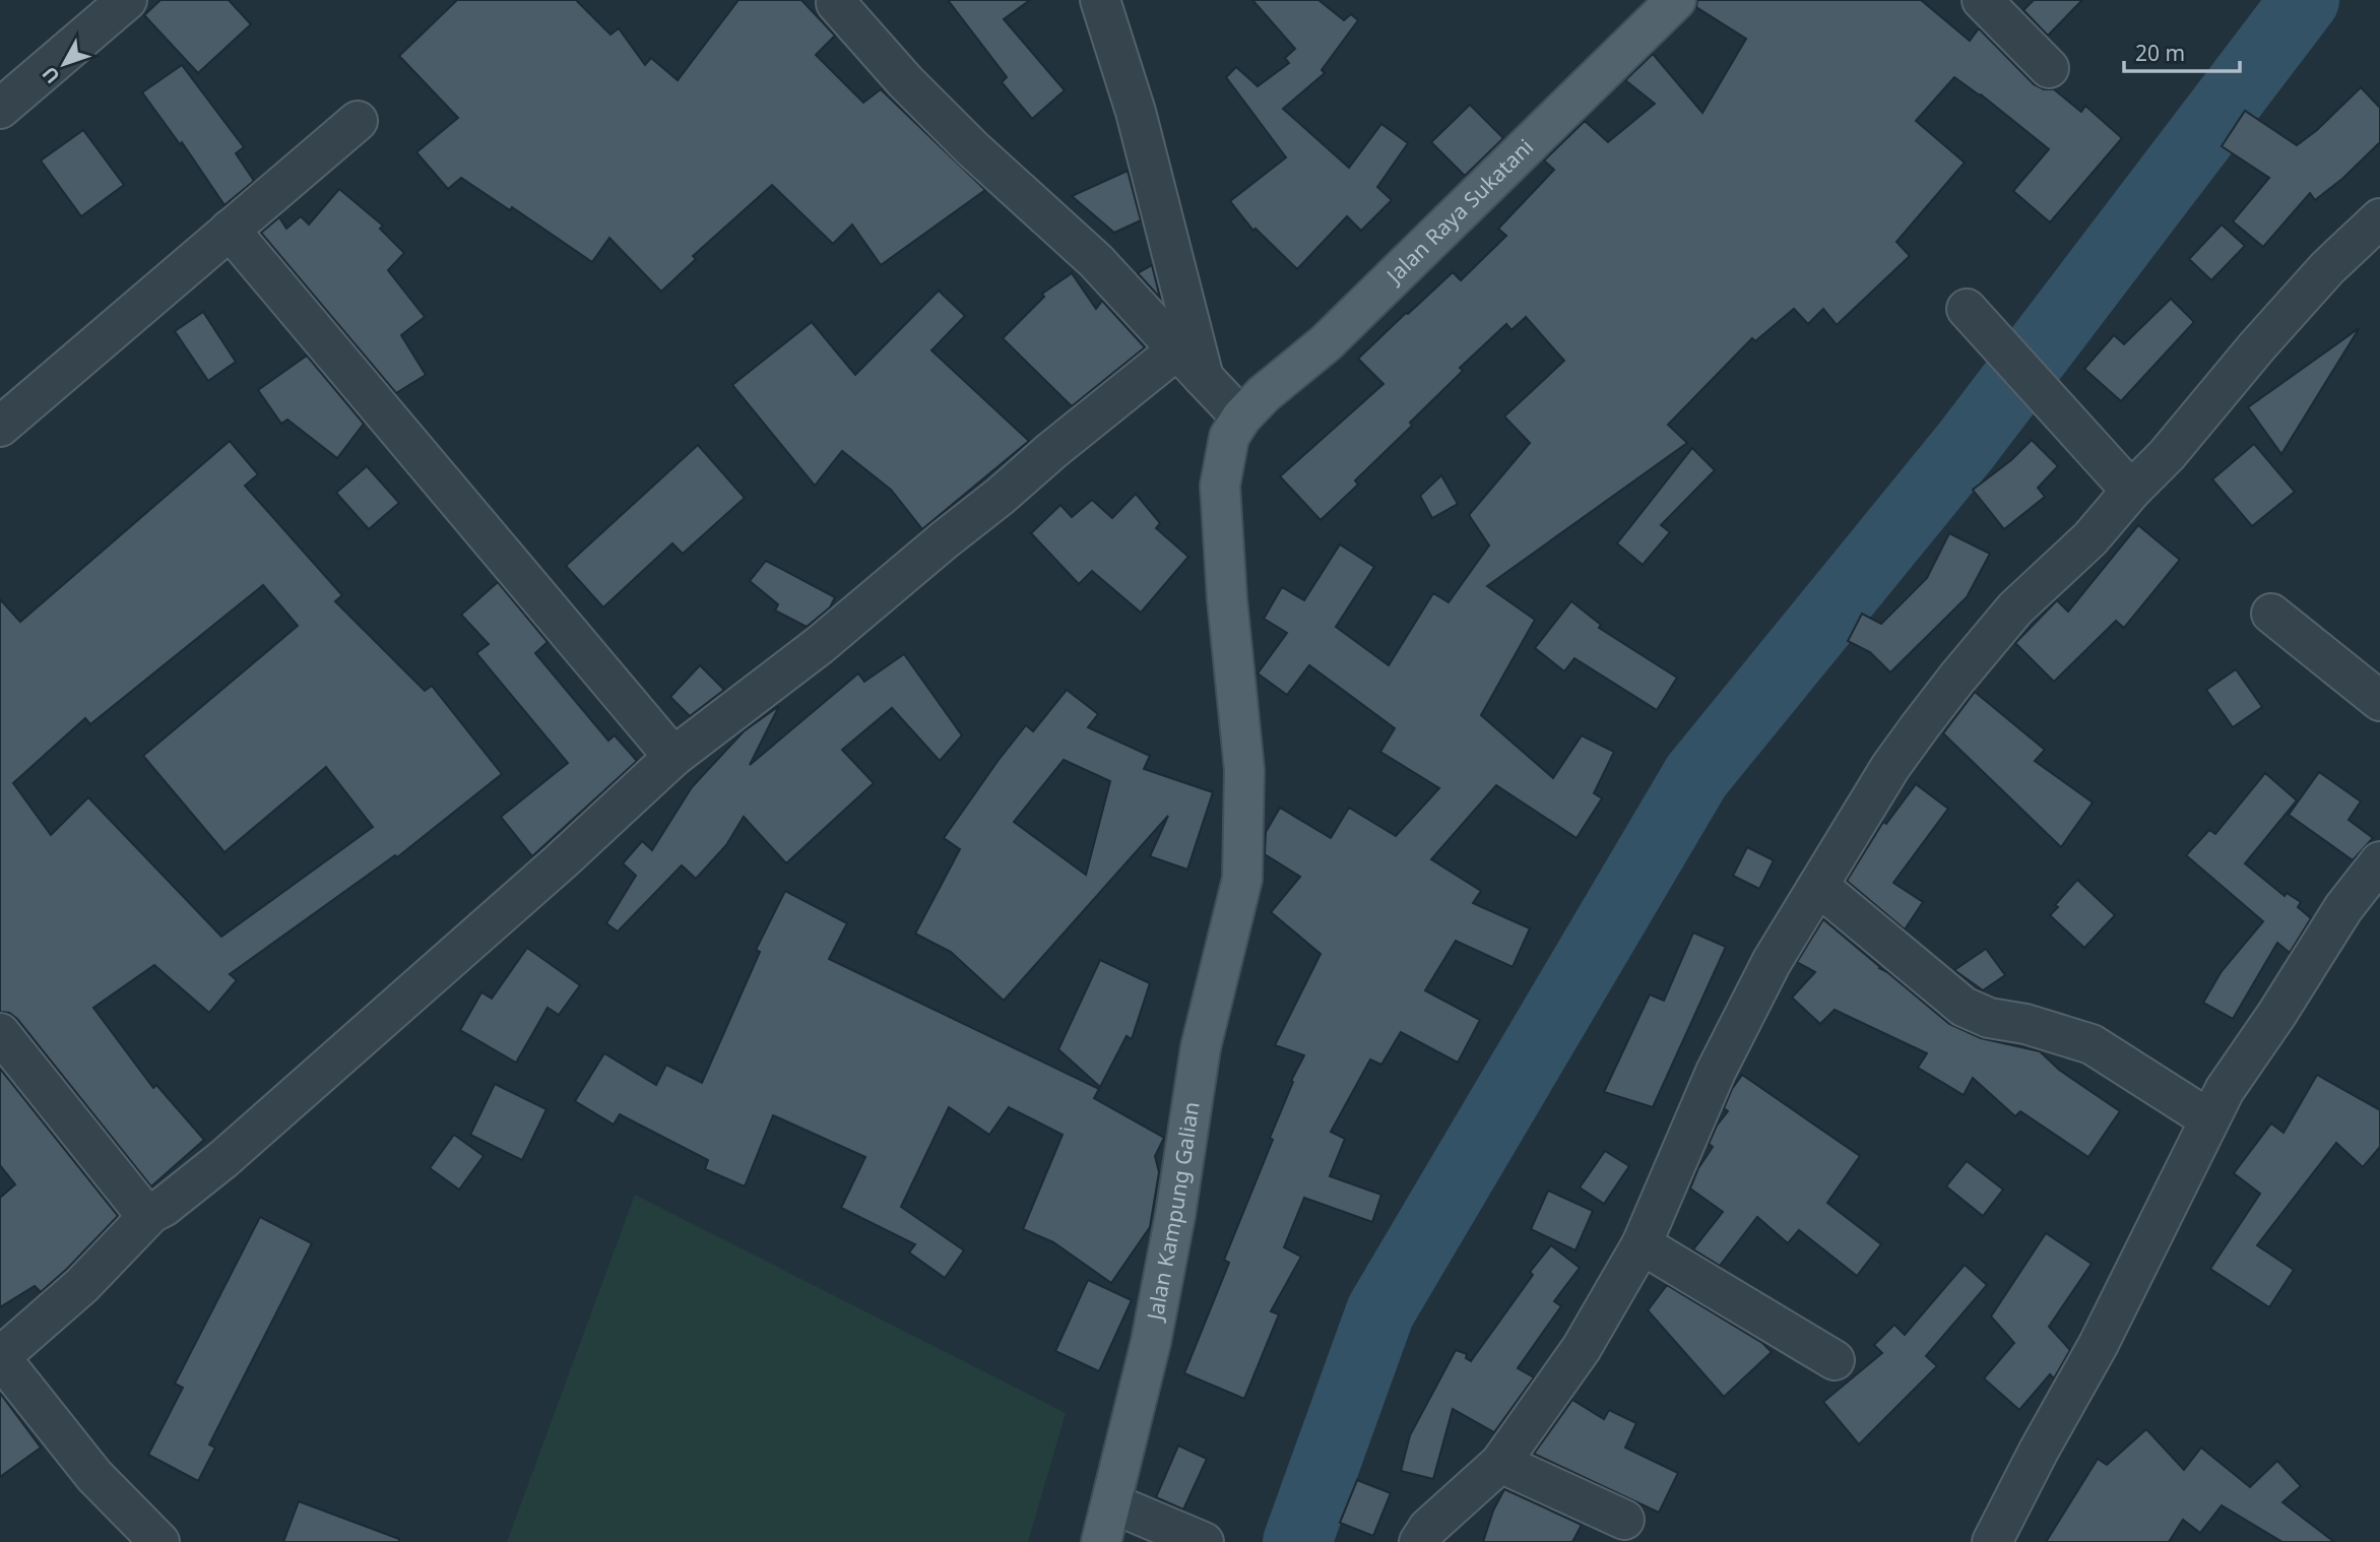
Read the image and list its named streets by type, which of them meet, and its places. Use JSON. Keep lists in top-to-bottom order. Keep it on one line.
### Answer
{"streets":{"main road":["Jalan Raya Sukatani","Jalan Kampung Galian"]},"crossings":[["Jalan Raya Sukatani","Jalan Kampung Galian"]],"scale_bar":"20 m","north":"bottom left"}
